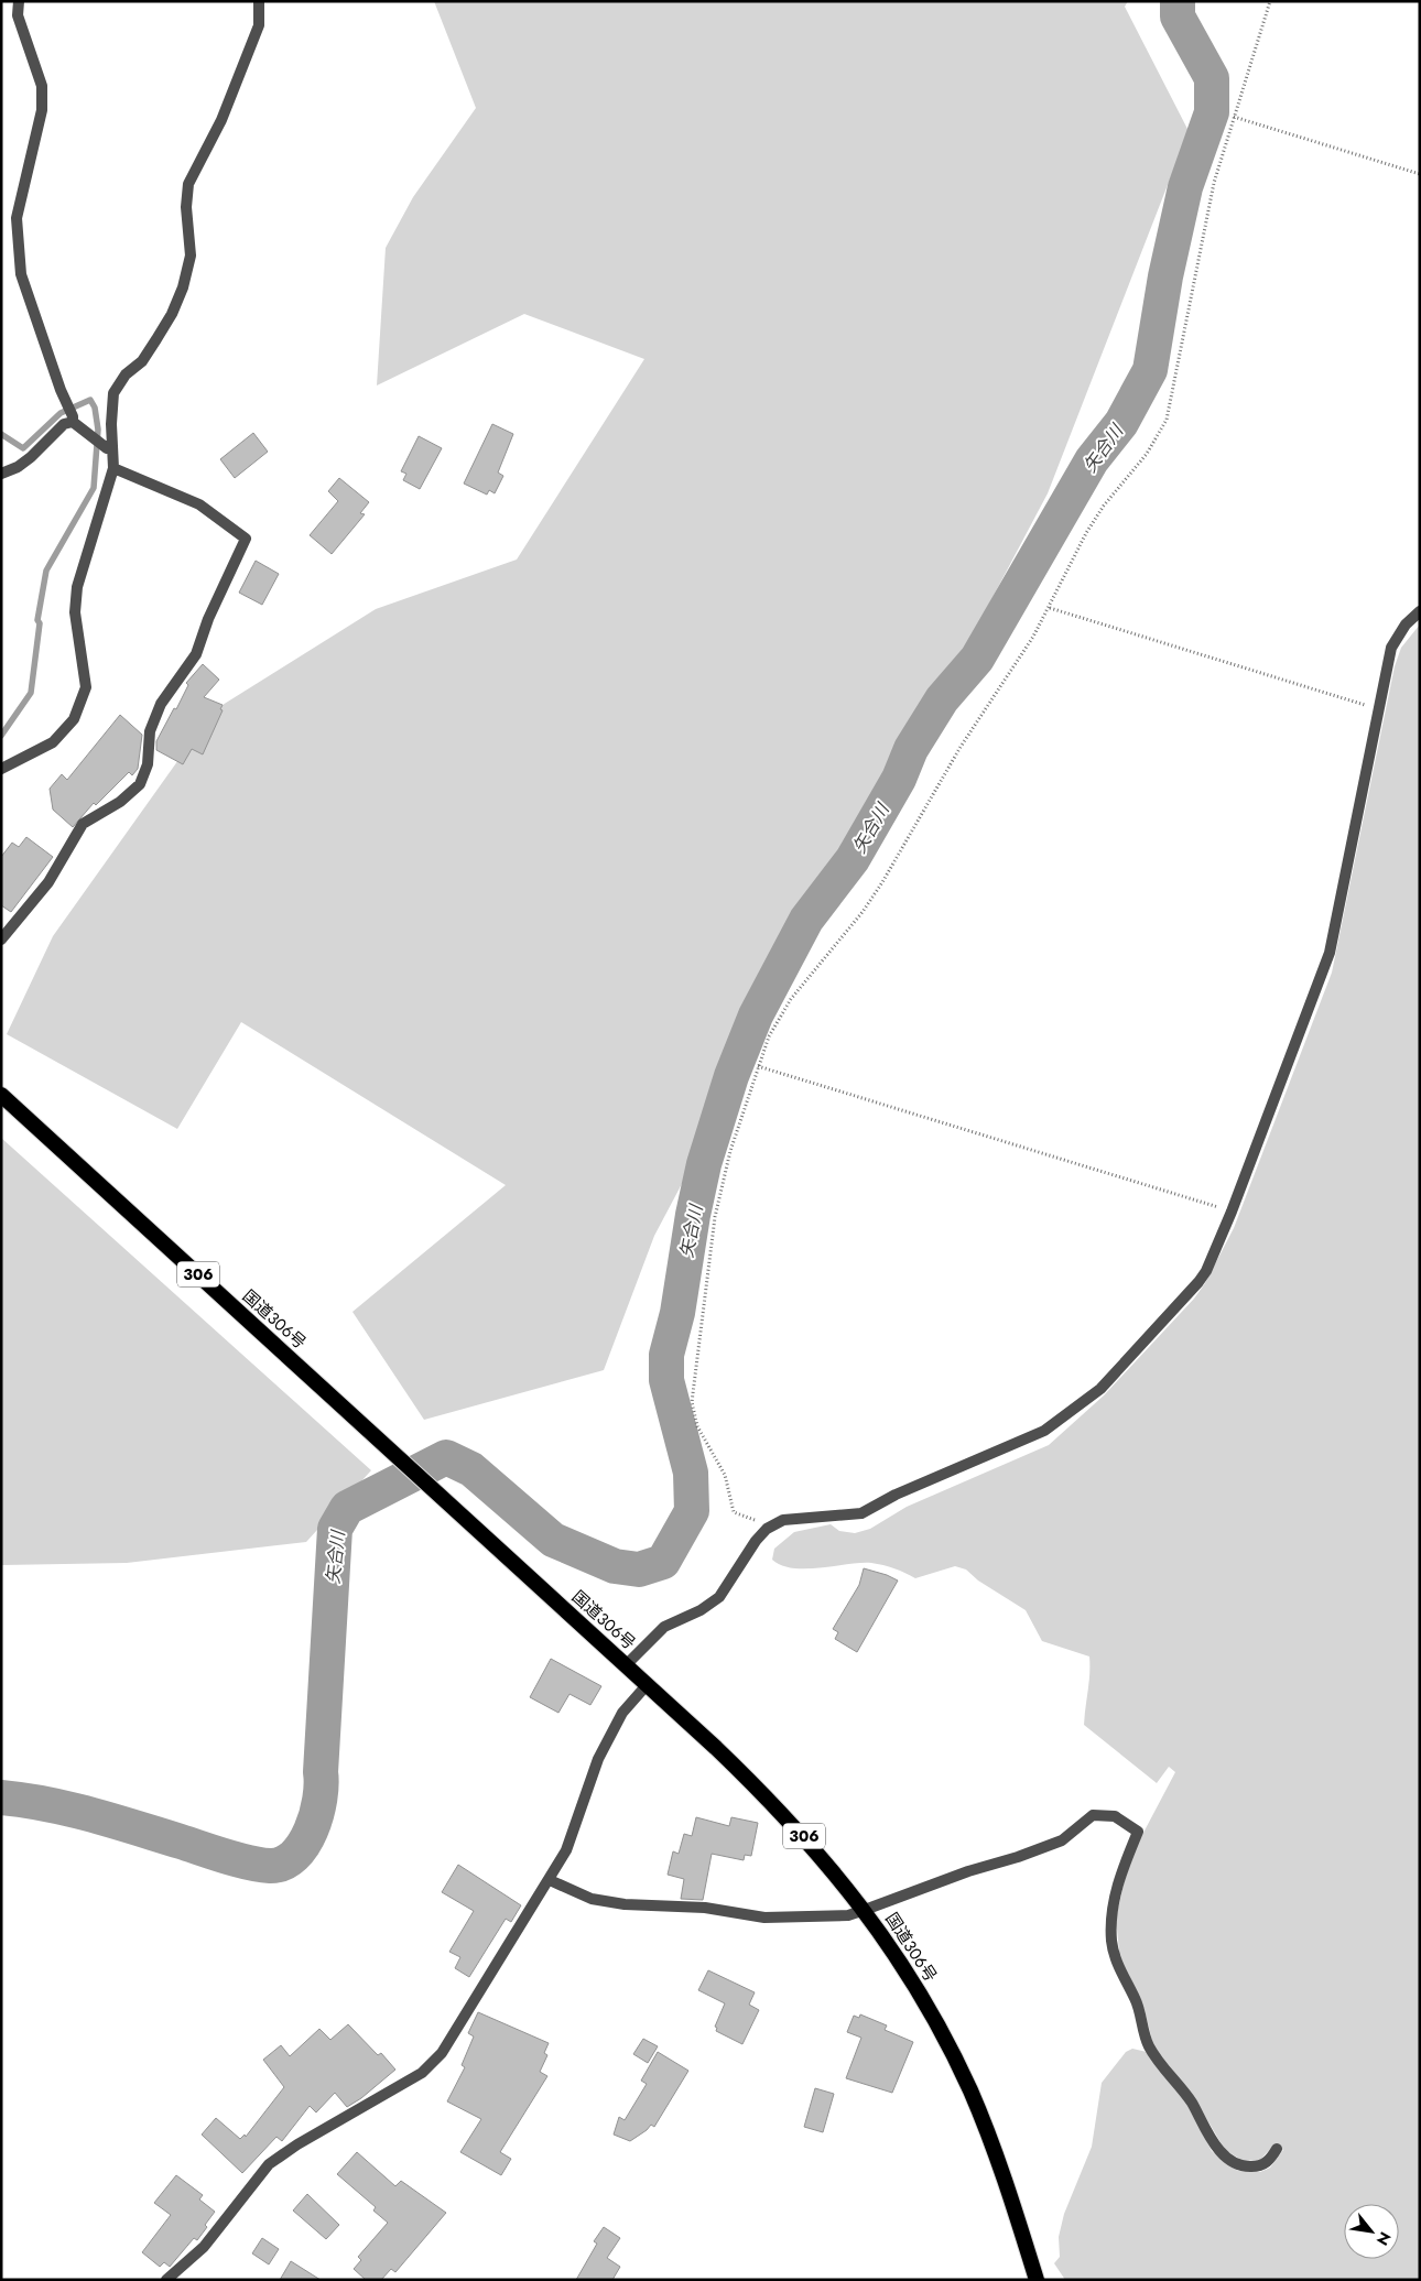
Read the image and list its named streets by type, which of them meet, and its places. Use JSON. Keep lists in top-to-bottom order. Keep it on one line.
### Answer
{"streets":{"highway":["306","国道306号"]},"water":["矢合川"],"north":"bottom right"}
